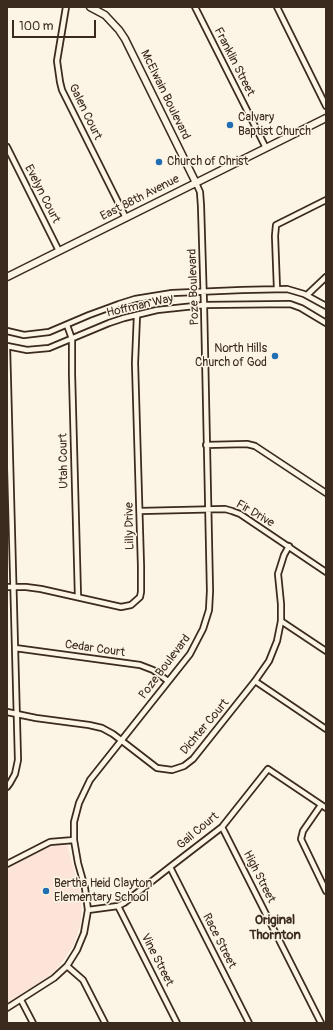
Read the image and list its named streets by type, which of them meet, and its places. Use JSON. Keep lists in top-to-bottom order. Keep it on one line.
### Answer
{"streets":{"main road":["McElwain Boulevard","East 88th Avenue"],"street":["Franklin Street","Galen Court","Evelyn Court","Poze Boulevard","Hoffman Way","Utah Court","Fir Drive","Lilly Drive","Cedar Court","Dichter Court","Gail Court","High Street","Race Street","Vine Street"]},"crossings":[["Franklin Street","East 88th Avenue"],["McElwain Boulevard","East 88th Avenue"],["McElwain Boulevard","Poze Boulevard"],["Galen Court","East 88th Avenue"],["Evelyn Court","East 88th Avenue"],["East 88th Avenue","Poze Boulevard"],["Poze Boulevard","Hoffman Way"],["Poze Boulevard","Fir Drive"],["Poze Boulevard","Cedar Court"],["Poze Boulevard","Dichter Court"],["Poze Boulevard","Gail Court"],["Hoffman Way","Utah Court"],["Hoffman Way","Lilly Drive"],["Utah Court","Lilly Drive"],["Fir Drive","Lilly Drive"],["Fir Drive","Dichter Court"],["Gail Court","High Street"],["Gail Court","Race Street"],["Gail Court","Vine Street"]],"districts":["Original Thornton"],"places":["Calvary Baptist Church","Church of Christ","North Hills Church of God","Bertha Heid Clayton Elementary School"],"scale_bar":"100 m"}
